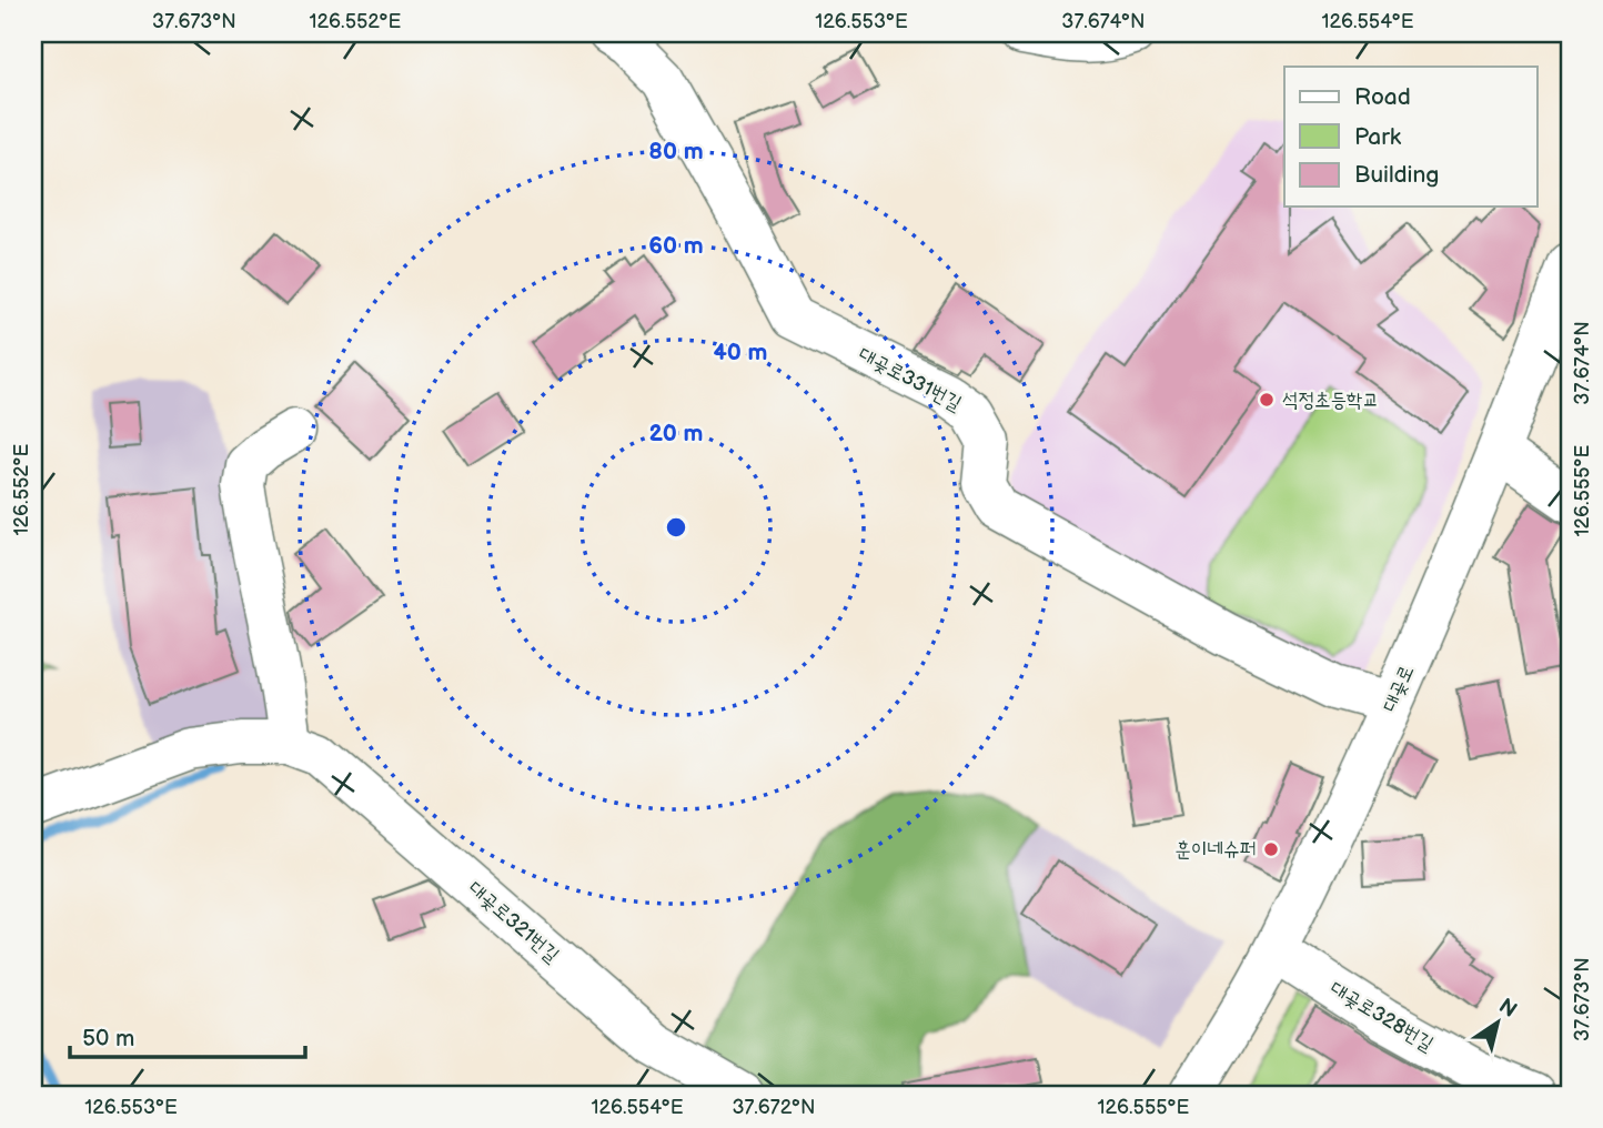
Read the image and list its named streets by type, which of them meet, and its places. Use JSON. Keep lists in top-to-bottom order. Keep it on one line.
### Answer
{"streets":{"street":["대곶로331번길","대곶로","대곶로321번길","대곶로328번길"]},"crossings":[["대곶로331번길","대곶로"],["대곶로","대곶로328번길"]],"places":["석정초등학교","훈이네슈퍼"],"legend":["Road","Park","Building"],"scale_bar":"50 m","north":"top right","coordinates":["37.673°N","126.552°E","126.553°E","37.674°N","126.554°E","126.555°E","37.672°N"],"rings":["80 m","60 m","40 m","20 m"]}
